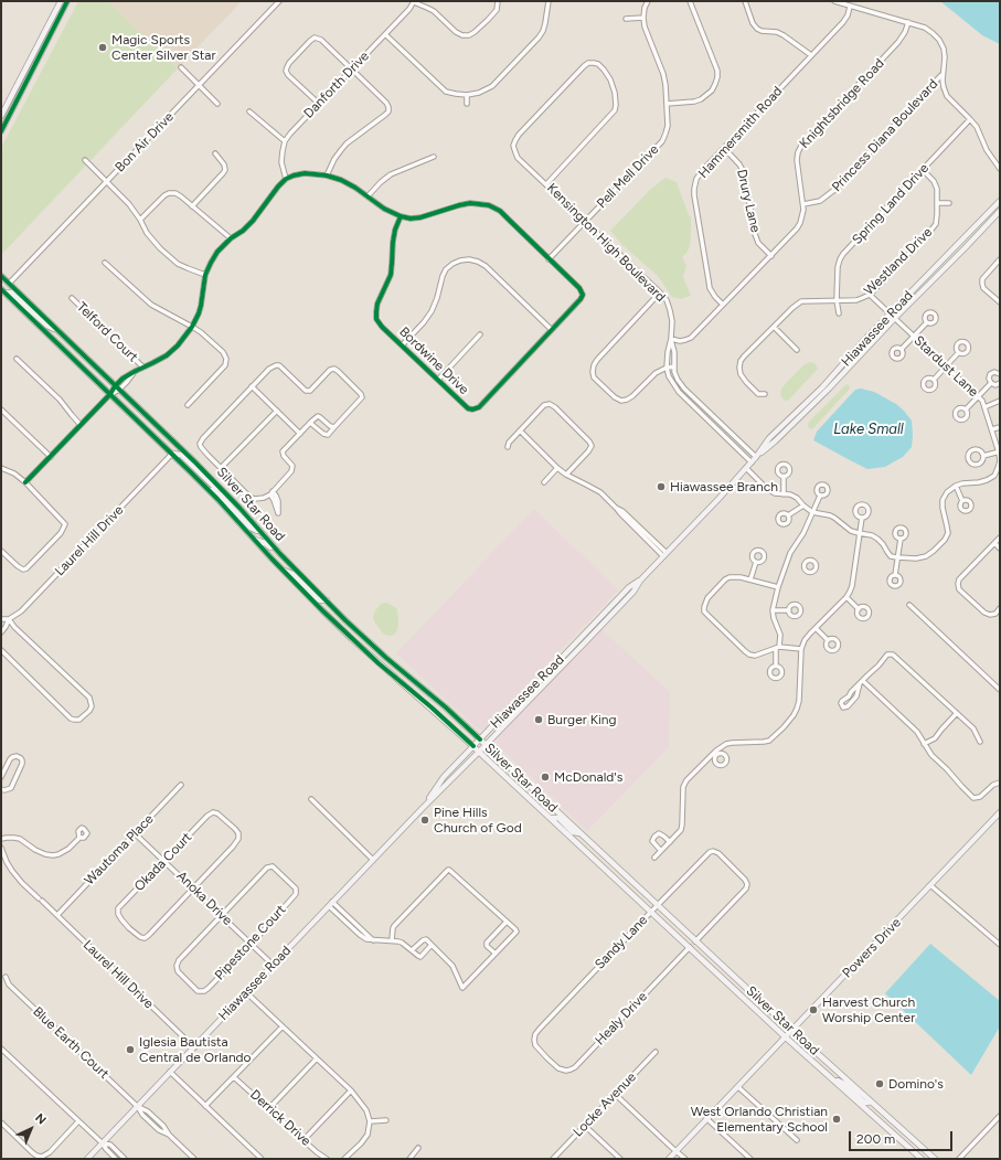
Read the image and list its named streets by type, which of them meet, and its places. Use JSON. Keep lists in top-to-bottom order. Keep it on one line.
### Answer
{"streets":{"main road":["Hiawassee Road","Silver Star Road","Powers Drive"],"street":["Danforth Drive","Knightsbridge Road","Hammersmith Road","Princess Diana Boulevard","Bon Air Drive","Pell Mell Drive","Drury Lane","Spring Land Drive","Kensington High Boulevard","Westland Drive","Telford Court","Bordwine Drive","Stardust Lane","Laurel Hill Drive","Wautoma Place","Okada Court","Anoka Drive","Pipestone Court","Sandy Lane","Healy Drive","Blue Earth Court","Locke Avenue","Derrick Drive"]},"crossings":[["Knightsbridge Road","Hammersmith Road"],["Knightsbridge Road","Princess Diana Boulevard"],["Knightsbridge Road","Drury Lane"],["Knightsbridge Road","Kensington High Boulevard"],["Hammersmith Road","Drury Lane"],["Bon Air Drive","Silver Star Road"],["Pell Mell Drive","Kensington High Boulevard"],["Pell Mell Drive","Bordwine Drive"],["Spring Land Drive","Westland Drive"],["Kensington High Boulevard","Hiawassee Road"],["Westland Drive","Stardust Lane"],["Hiawassee Road","Stardust Lane"],["Hiawassee Road","Silver Star Road"],["Hiawassee Road","Laurel Hill Drive"],["Hiawassee Road","Anoka Drive"],["Hiawassee Road","Blue Earth Court"],["Silver Star Road","Laurel Hill Drive"],["Silver Star Road","Sandy Lane"],["Silver Star Road","Powers Drive"],["Silver Star Road","Healy Drive"],["Laurel Hill Drive","Wautoma Place"],["Wautoma Place","Anoka Drive"],["Okada Court","Anoka Drive"],["Anoka Drive","Pipestone Court"],["Sandy Lane","Healy Drive"]],"water":["Lake Small"],"places":["Magic Sports Center Silver Star","Hiawassee Branch","Burger King","McDonald's","Pine Hills Church of God","Harvest Church Worship Center","Iglesia Bautista Central de Orlando","Domino's","West Orlando Christian Elementary School"],"scale_bar":"200 m","north":"top right"}
